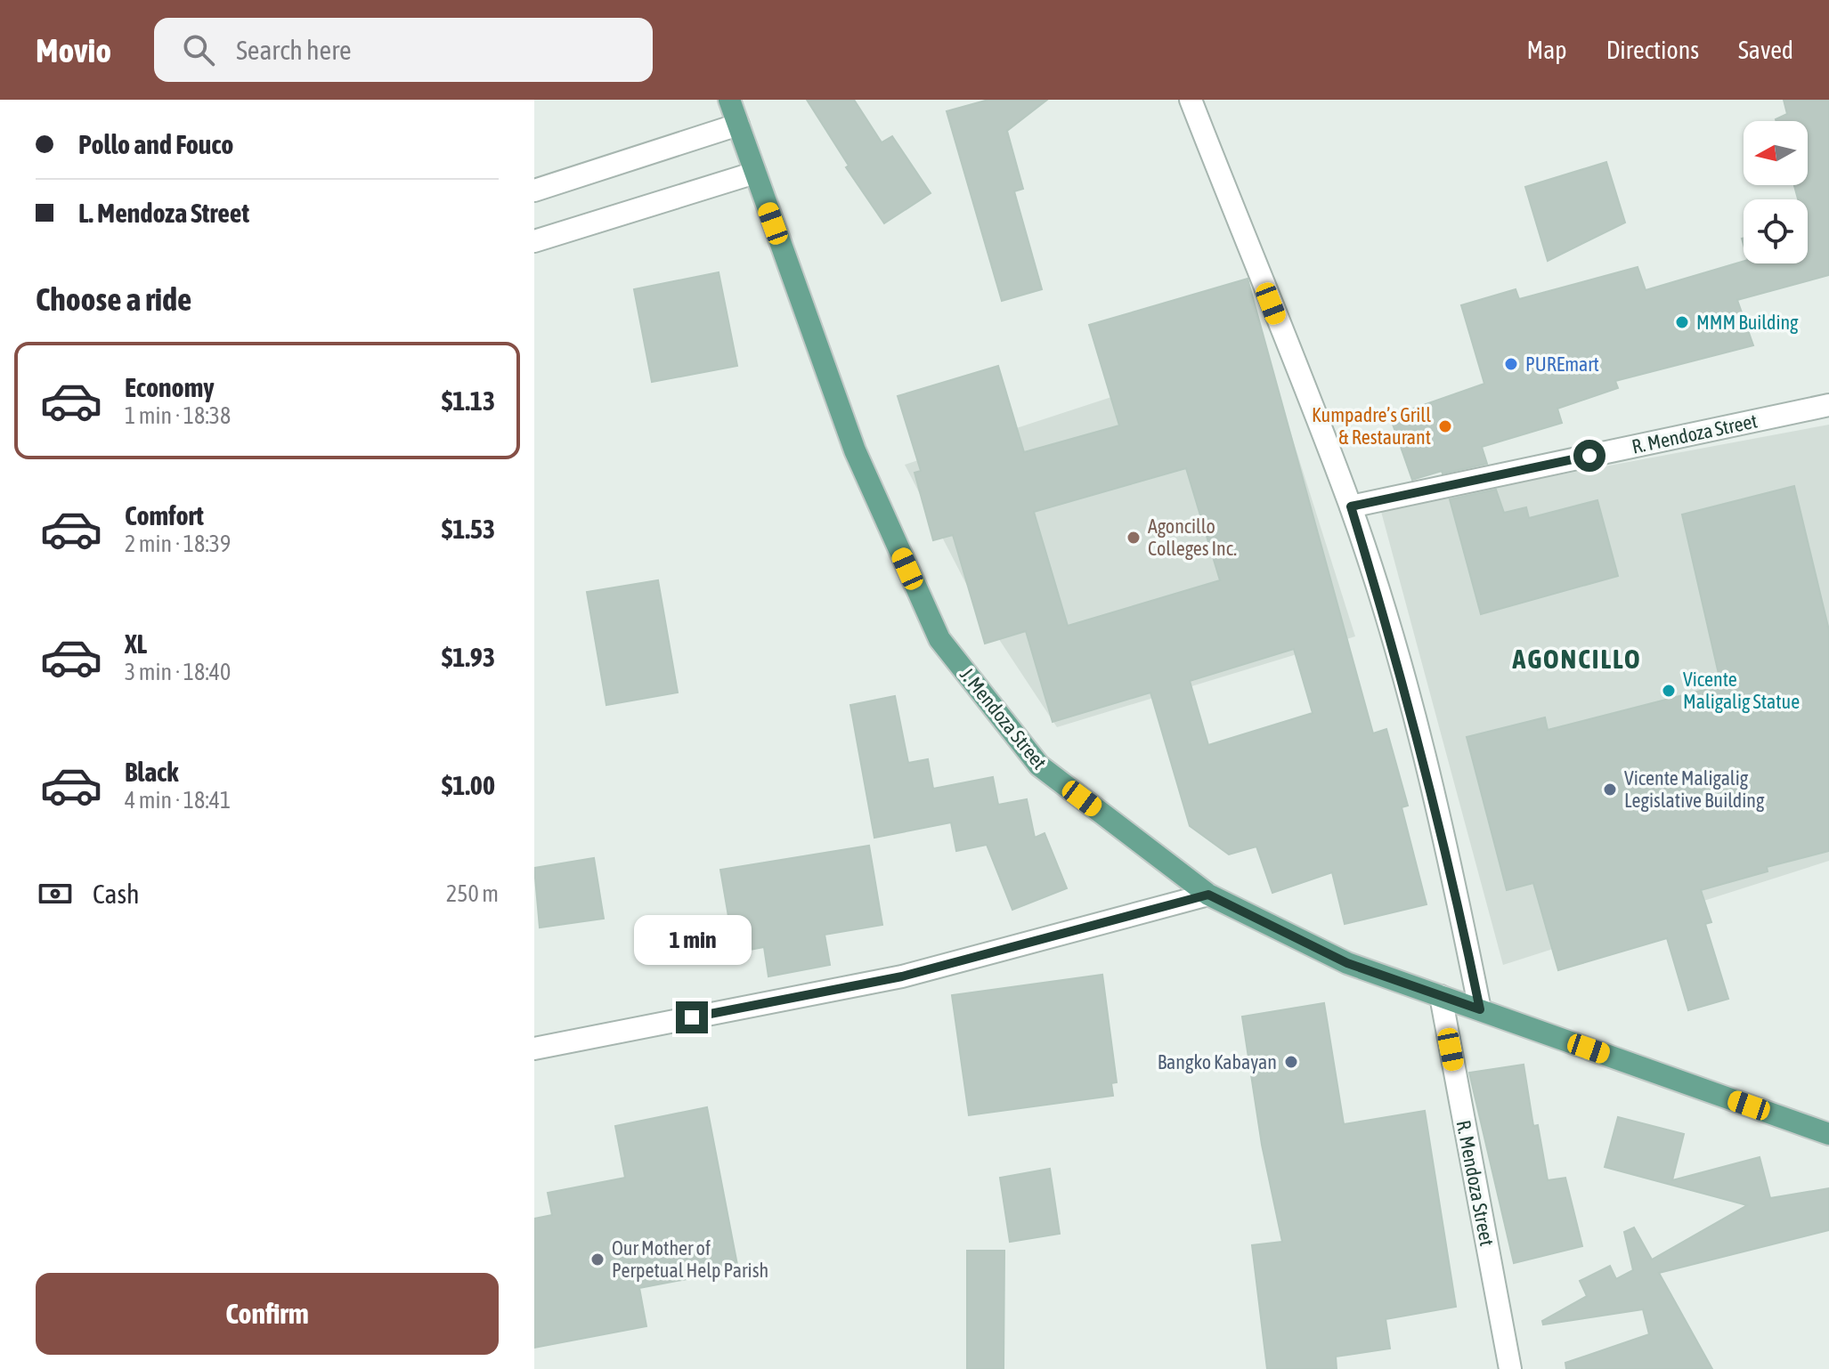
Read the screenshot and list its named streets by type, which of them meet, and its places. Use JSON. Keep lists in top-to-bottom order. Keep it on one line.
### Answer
{"streets":{"main road":["J. Mendoza Street"],"street":["R. Mendoza Street"]},"crossings":[["R. Mendoza Street","J. Mendoza Street"]],"districts":["AGONCILLO"],"places":["MMM Building","PUREmart","Kumpadre’s Grill & Restaurant","Agoncillo Colleges Inc.","Vicente Maligalig Statue","Vicente Maligalig Legislative Building","Bangko Kabayan","Our Mother of Perpetual Help Parish"],"north":"left","page":{"header":"Movio","search":"Search here","nav":["Map","Directions","Saved"],"banner":["Pollo and Fouco","L. Mendoza Street"],"heading":"Choose a ride","list":[{"name":"Economy","note":"1 min · 18:38","value":"$1.13"},{"name":"Comfort","note":"2 min · 18:39","value":"$1.53"},{"name":"XL","note":"3 min · 18:40","value":"$1.93"},{"name":"Black","note":"4 min · 18:41","value":"$1.00"}],"pay":["Cash","250 m"],"bubble":"1 min","buttons":"Confirm"}}
